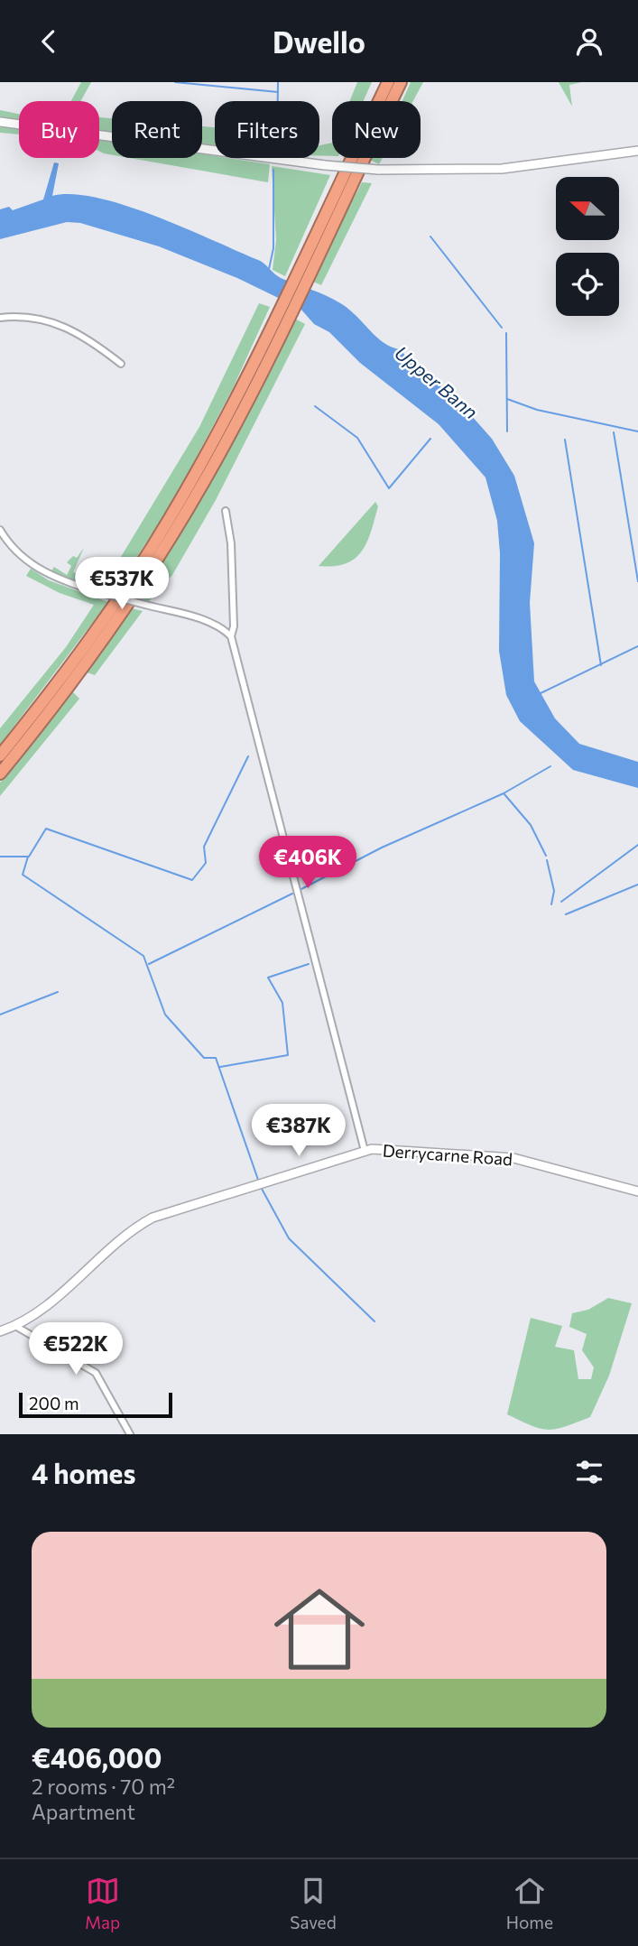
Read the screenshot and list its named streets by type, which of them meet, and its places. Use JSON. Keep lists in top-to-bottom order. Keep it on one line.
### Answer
{"streets":{"street":["Derrycarne Road"]},"water":["Upper Bann"],"scale_bar":"200 m","north":"left","page":{"header":"Dwello","chip":["Buy","Rent","Filters","New"],"price":["€537K","€406K","€387K","€522K"],"scale":"200 m","heading":"4 homes","list":[{"name":"€406,000","note":"2 rooms · 70 m² · Apartment"}],"tabs":["Map","Saved","Home"]}}
